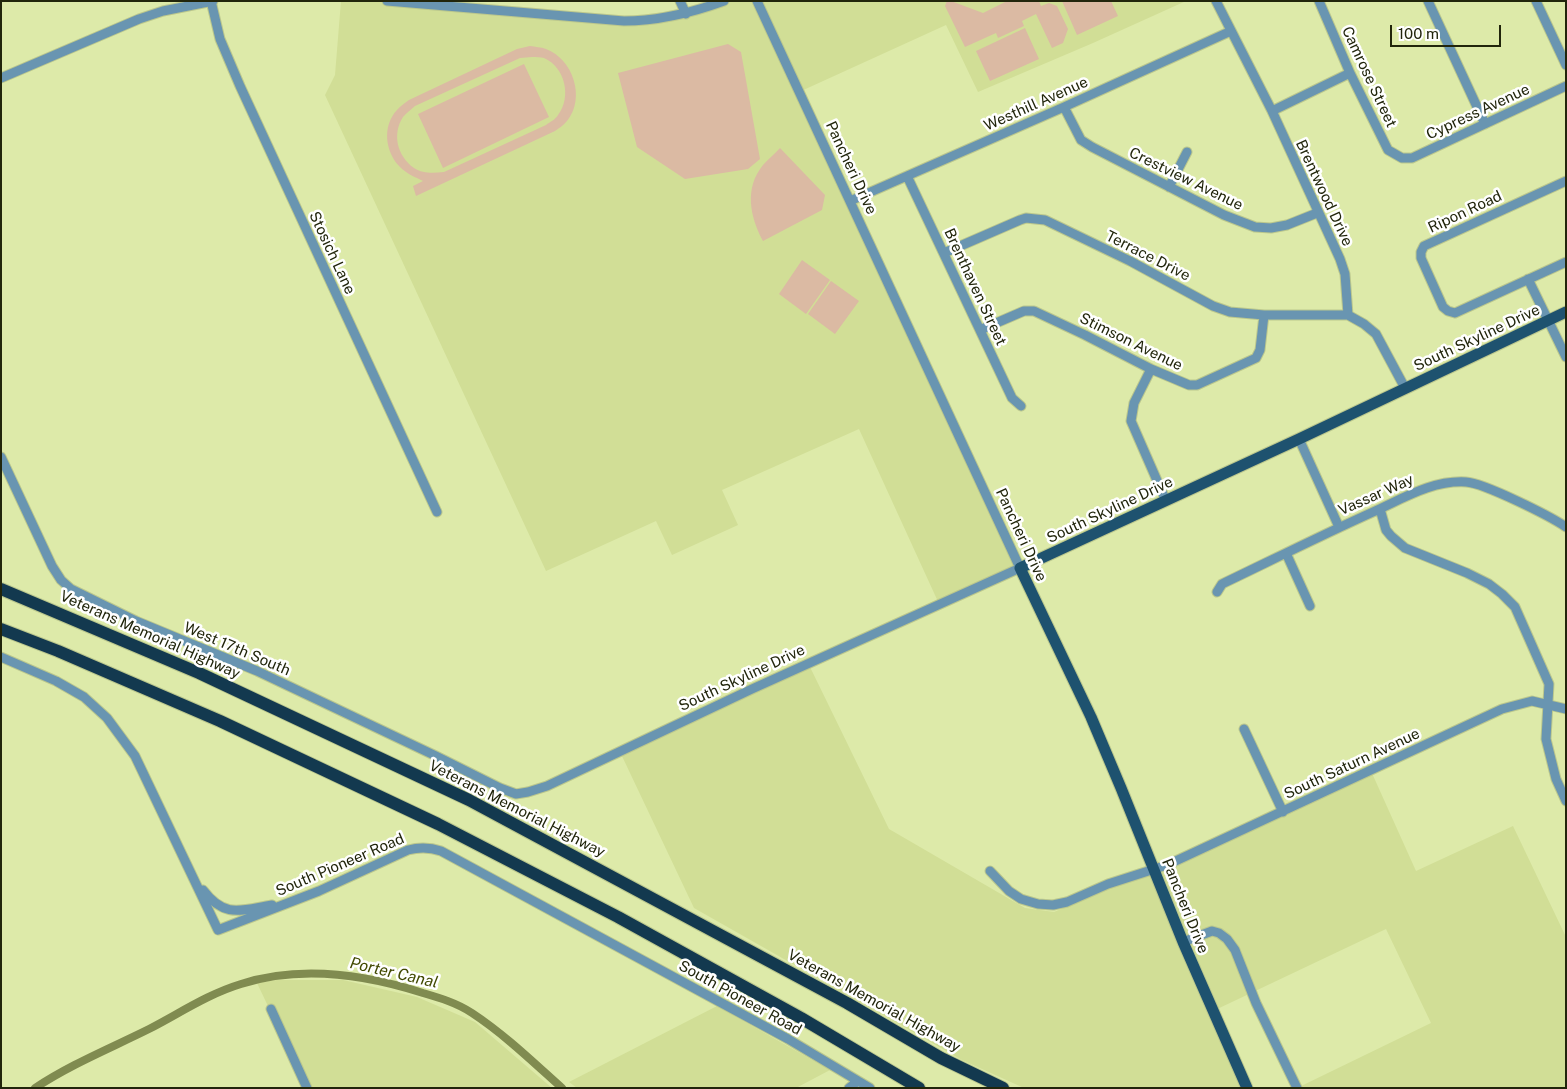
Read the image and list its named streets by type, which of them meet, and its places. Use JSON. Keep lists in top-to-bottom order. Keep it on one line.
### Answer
{"streets":{"highway":["Veterans Memorial Highway"],"main road":["Pancheri Drive","South Skyline Drive"],"street":["Camrose Street","Westhill Avenue","Cypress Avenue","Crestview Avenue","Brentwood Drive","Ripon Road","Stosich Lane","Terrace Drive","Brenthaven Street","Stimson Avenue","Vassar Way","West 17th South","South Saturn Avenue","South Pioneer Road"]},"crossings":[["Camrose Street","Cypress Avenue"],["Westhill Avenue","Pancheri Drive"],["Westhill Avenue","Crestview Avenue"],["Westhill Avenue","Brentwood Drive"],["Westhill Avenue","Brenthaven Street"],["Pancheri Drive","South Skyline Drive"],["Pancheri Drive","South Saturn Avenue"],["Crestview Avenue","Brentwood Drive"],["Brentwood Drive","Terrace Drive"],["Terrace Drive","Brenthaven Street"],["Terrace Drive","Stimson Avenue"],["Brenthaven Street","Stimson Avenue"],["South Skyline Drive","West 17th South"]],"water":["Porter Canal"],"scale_bar":"100 m"}
